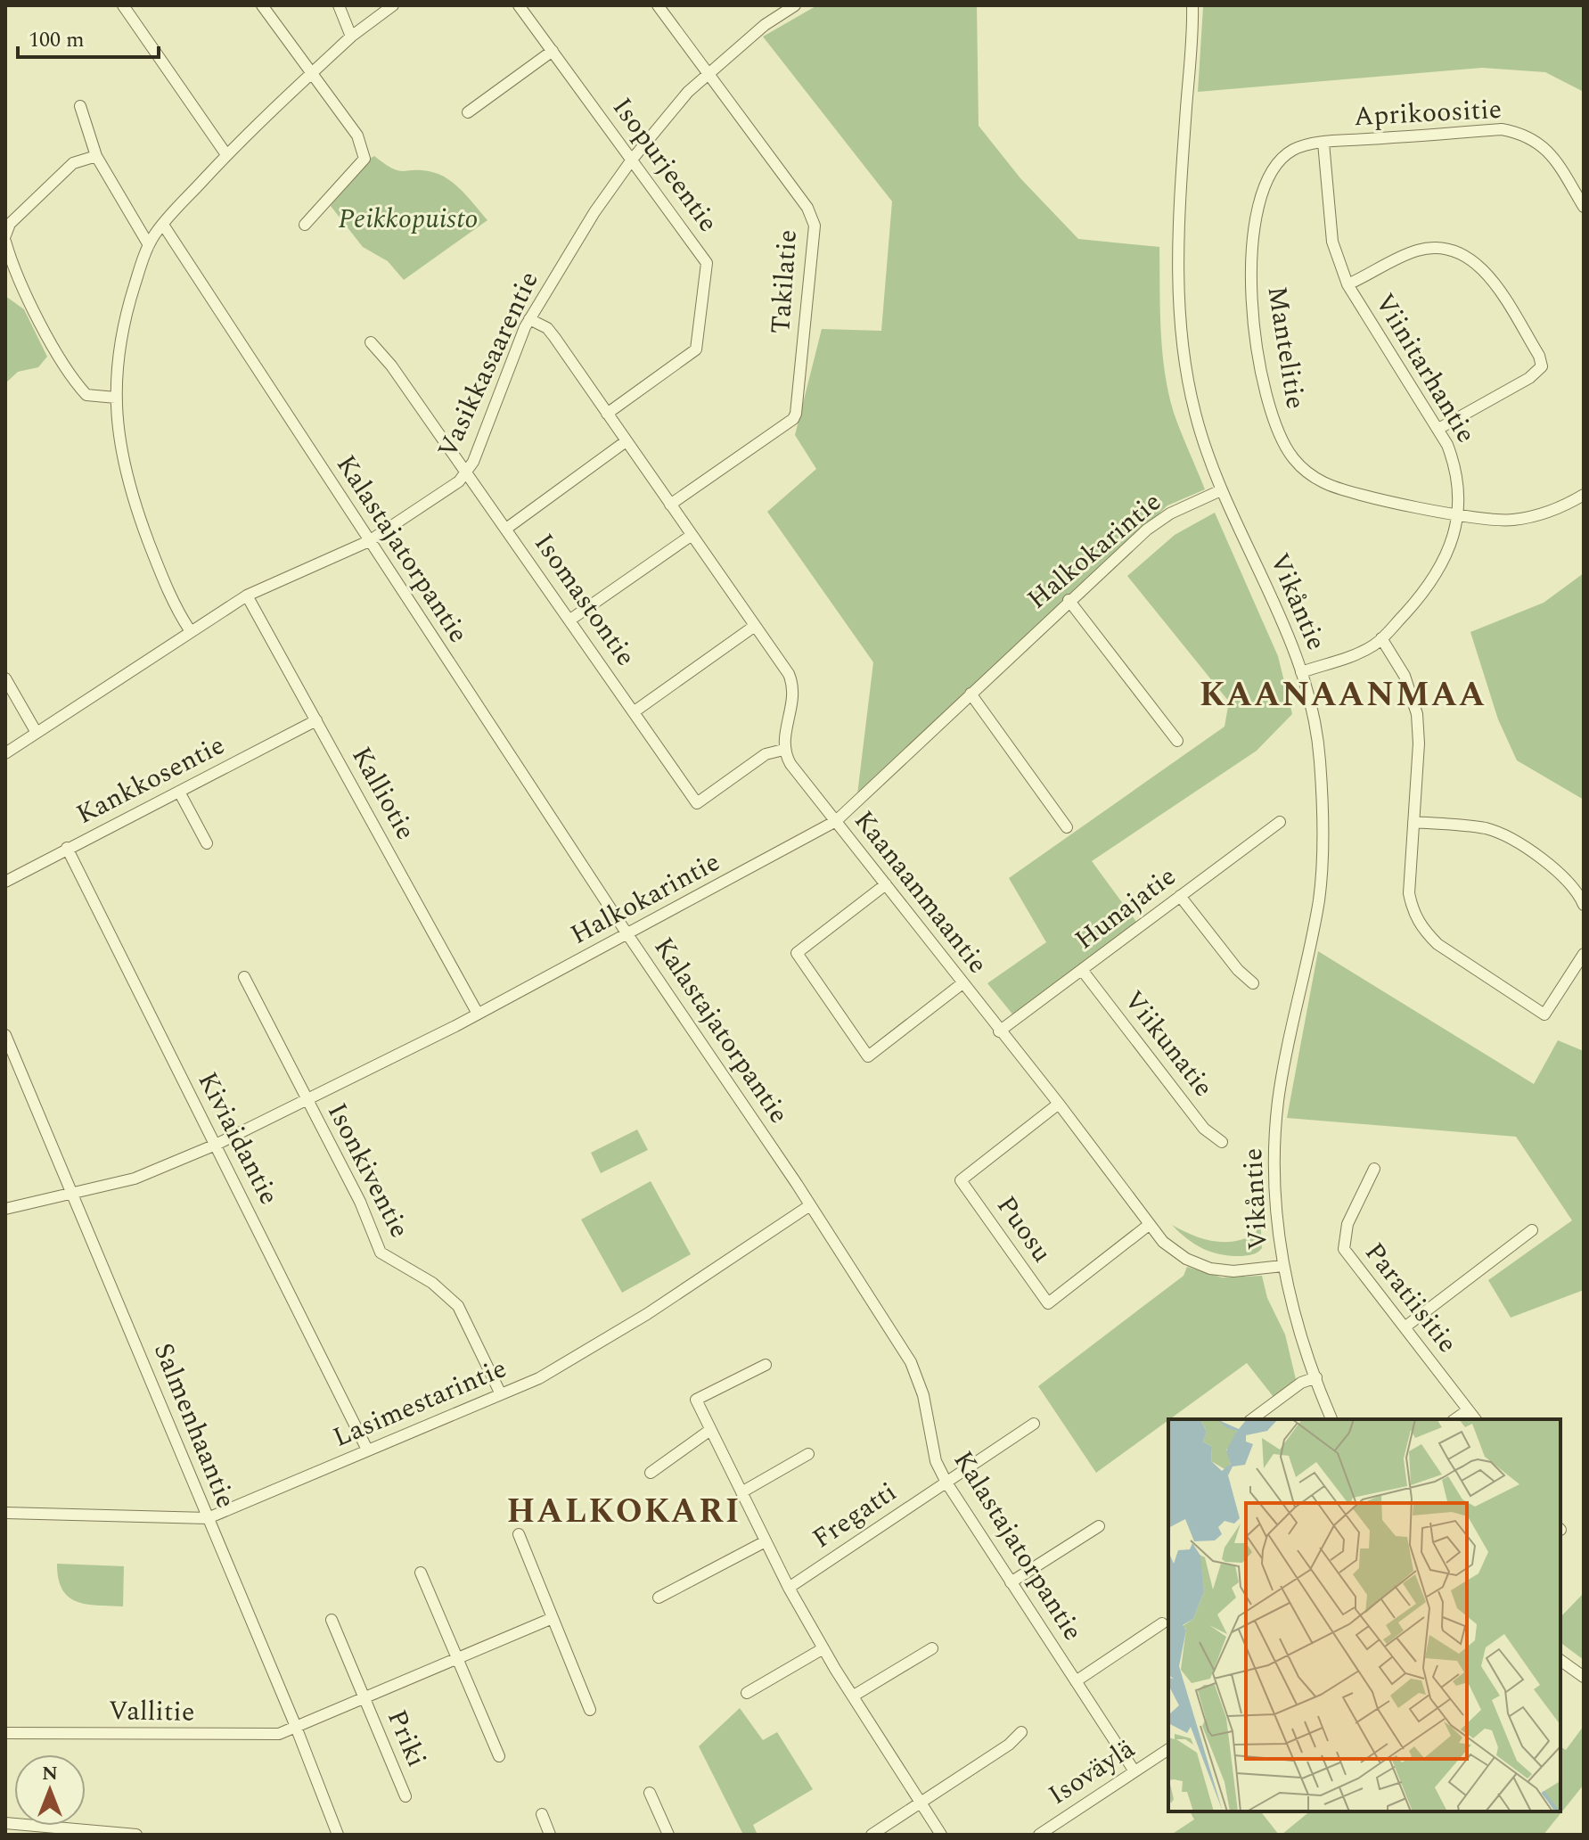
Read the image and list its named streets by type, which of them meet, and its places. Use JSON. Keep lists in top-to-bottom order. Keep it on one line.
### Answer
{"streets":{"street":["Aprikoositie","Isopurjeentie","Takilatie","Mantelitie","Vasikkasaarentie","Viinitarhantie","Kalastajatorpantie","Halkokarintie","Isomastontie","Vikåntie","Kankkosentie","Kalliotie","Kaanaanmaantie","Hunajatie","Viikunatie","Kiviaidantie","Isonkiventie","Puosu","Paratiisitie","Lasimestarintie","Salmenhaantie","Fregatti","Vallitie","Priki","Isoväylä"]},"crossings":[["Aprikoositie","Mantelitie"],["Aprikoositie","Viinitarhantie"],["Isopurjeentie","Vasikkasaarentie"],["Takilatie","Vasikkasaarentie"],["Mantelitie","Viinitarhantie"],["Vasikkasaarentie","Kalastajatorpantie"],["Vasikkasaarentie","Isomastontie"],["Vasikkasaarentie","Kalliotie"],["Viinitarhantie","Vikåntie"],["Kalastajatorpantie","Halkokarintie"],["Kalastajatorpantie","Lasimestarintie"],["Kalastajatorpantie","Fregatti"],["Kalastajatorpantie","Isoväylä"],["Halkokarintie","Vikåntie"],["Halkokarintie","Kalliotie"],["Halkokarintie","Kaanaanmaantie"],["Halkokarintie","Kiviaidantie"],["Halkokarintie","Isonkiventie"],["Halkokarintie","Salmenhaantie"],["Isomastontie","Kaanaanmaantie"],["Vikåntie","Kaanaanmaantie"],["Kankkosentie","Kalliotie"],["Kankkosentie","Kiviaidantie"],["Kaanaanmaantie","Hunajatie"],["Kaanaanmaantie","Puosu"],["Hunajatie","Viikunatie"],["Kiviaidantie","Lasimestarintie"],["Isonkiventie","Lasimestarintie"],["Lasimestarintie","Salmenhaantie"],["Salmenhaantie","Vallitie"],["Salmenhaantie","Priki"],["Vallitie","Priki"]],"districts":["KAANAANMAA","HALKOKARI"],"parks":["Peikkopuisto"],"scale_bar":"100 m","north":"top"}
